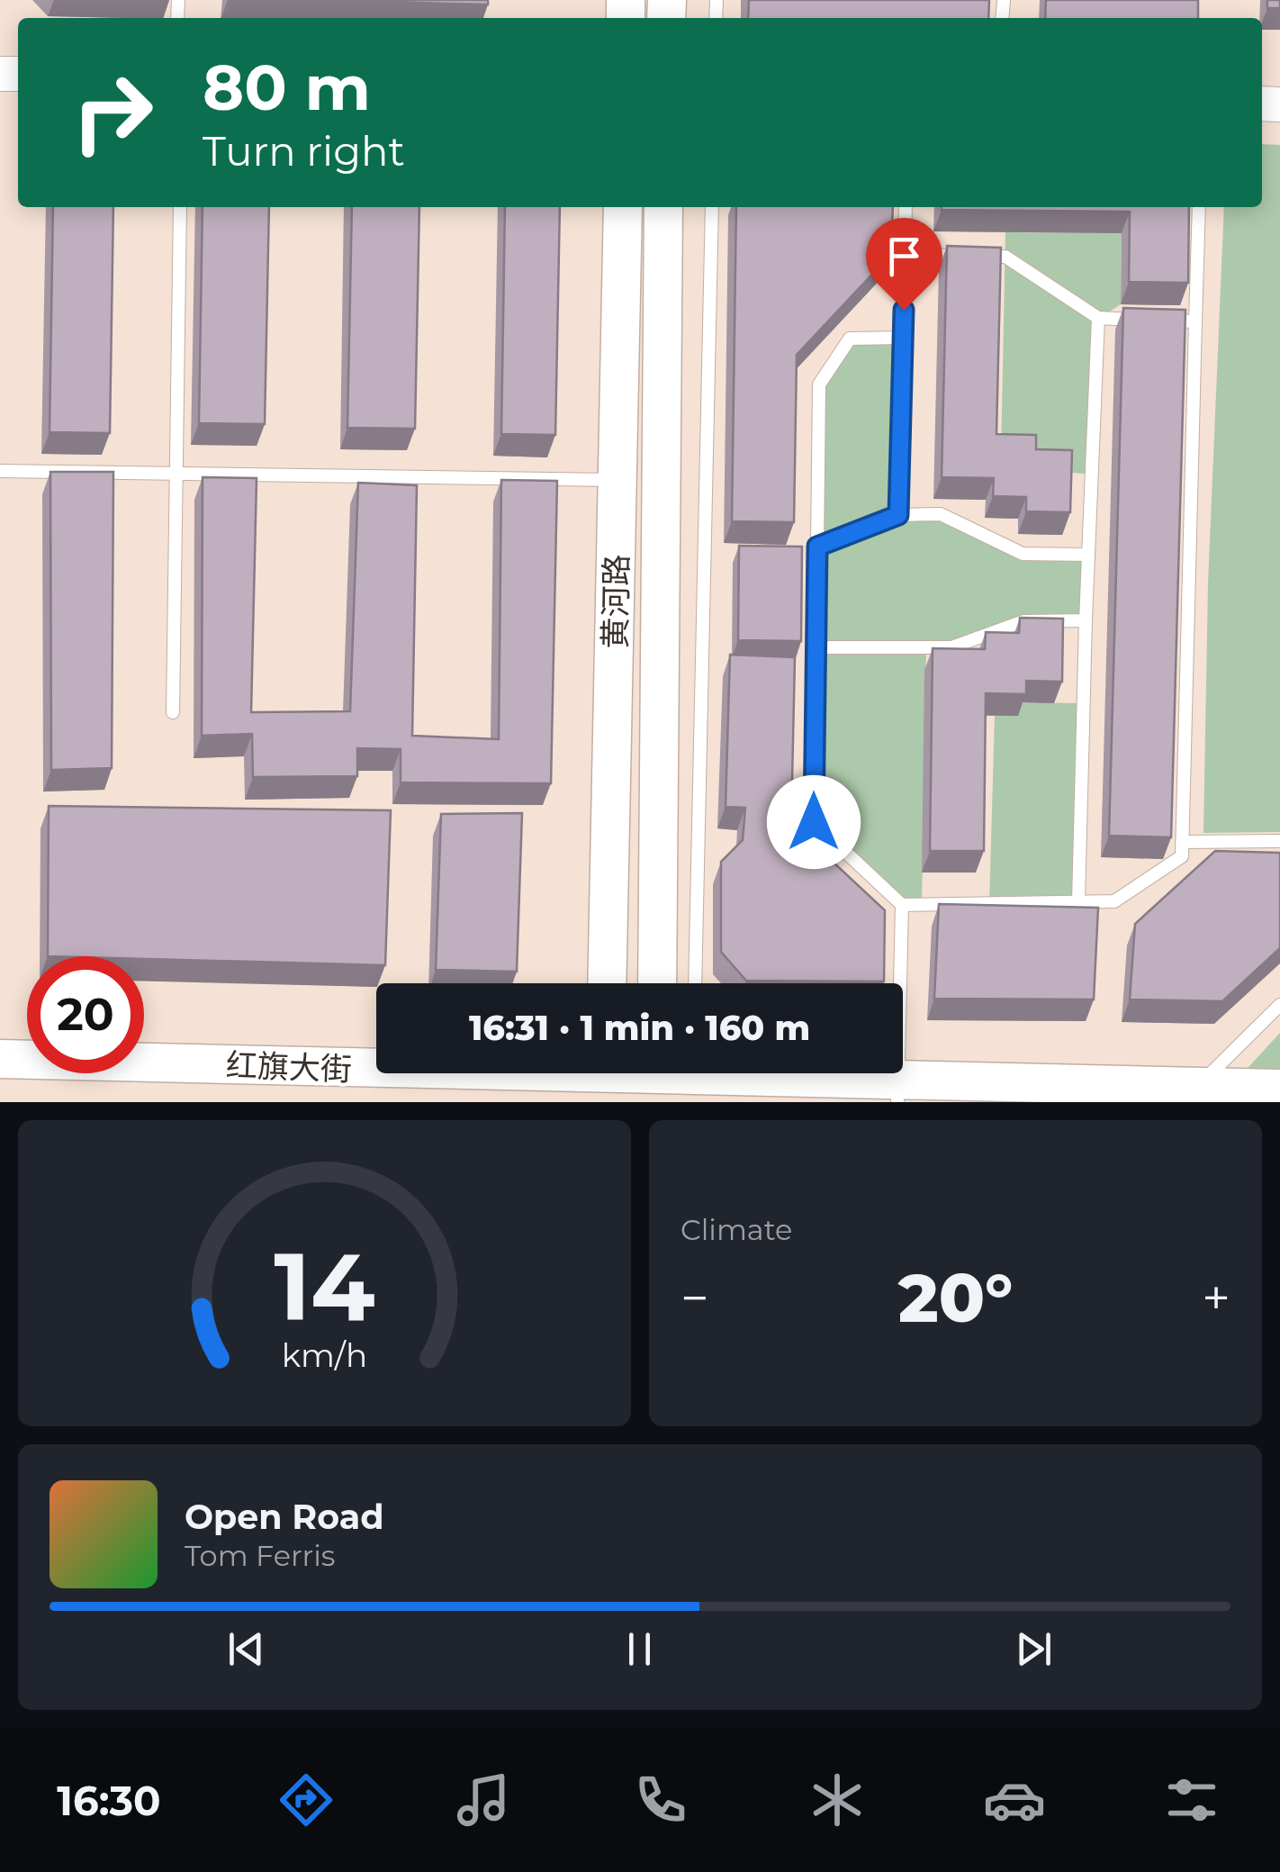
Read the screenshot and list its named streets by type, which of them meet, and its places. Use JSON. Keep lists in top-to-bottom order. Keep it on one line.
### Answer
{"streets":{"main road":["黄河路","红旗大街"]},"page":{"turn":["80 m","Turn right"],"limit":"20","trip":"16:31 · 1 min · 160 m","tile":"Climate","heat":["−","20°","+"],"song":["Open Road","Tom Ferris"],"tabs":"16:30","gauge":["14","km/h"]}}
